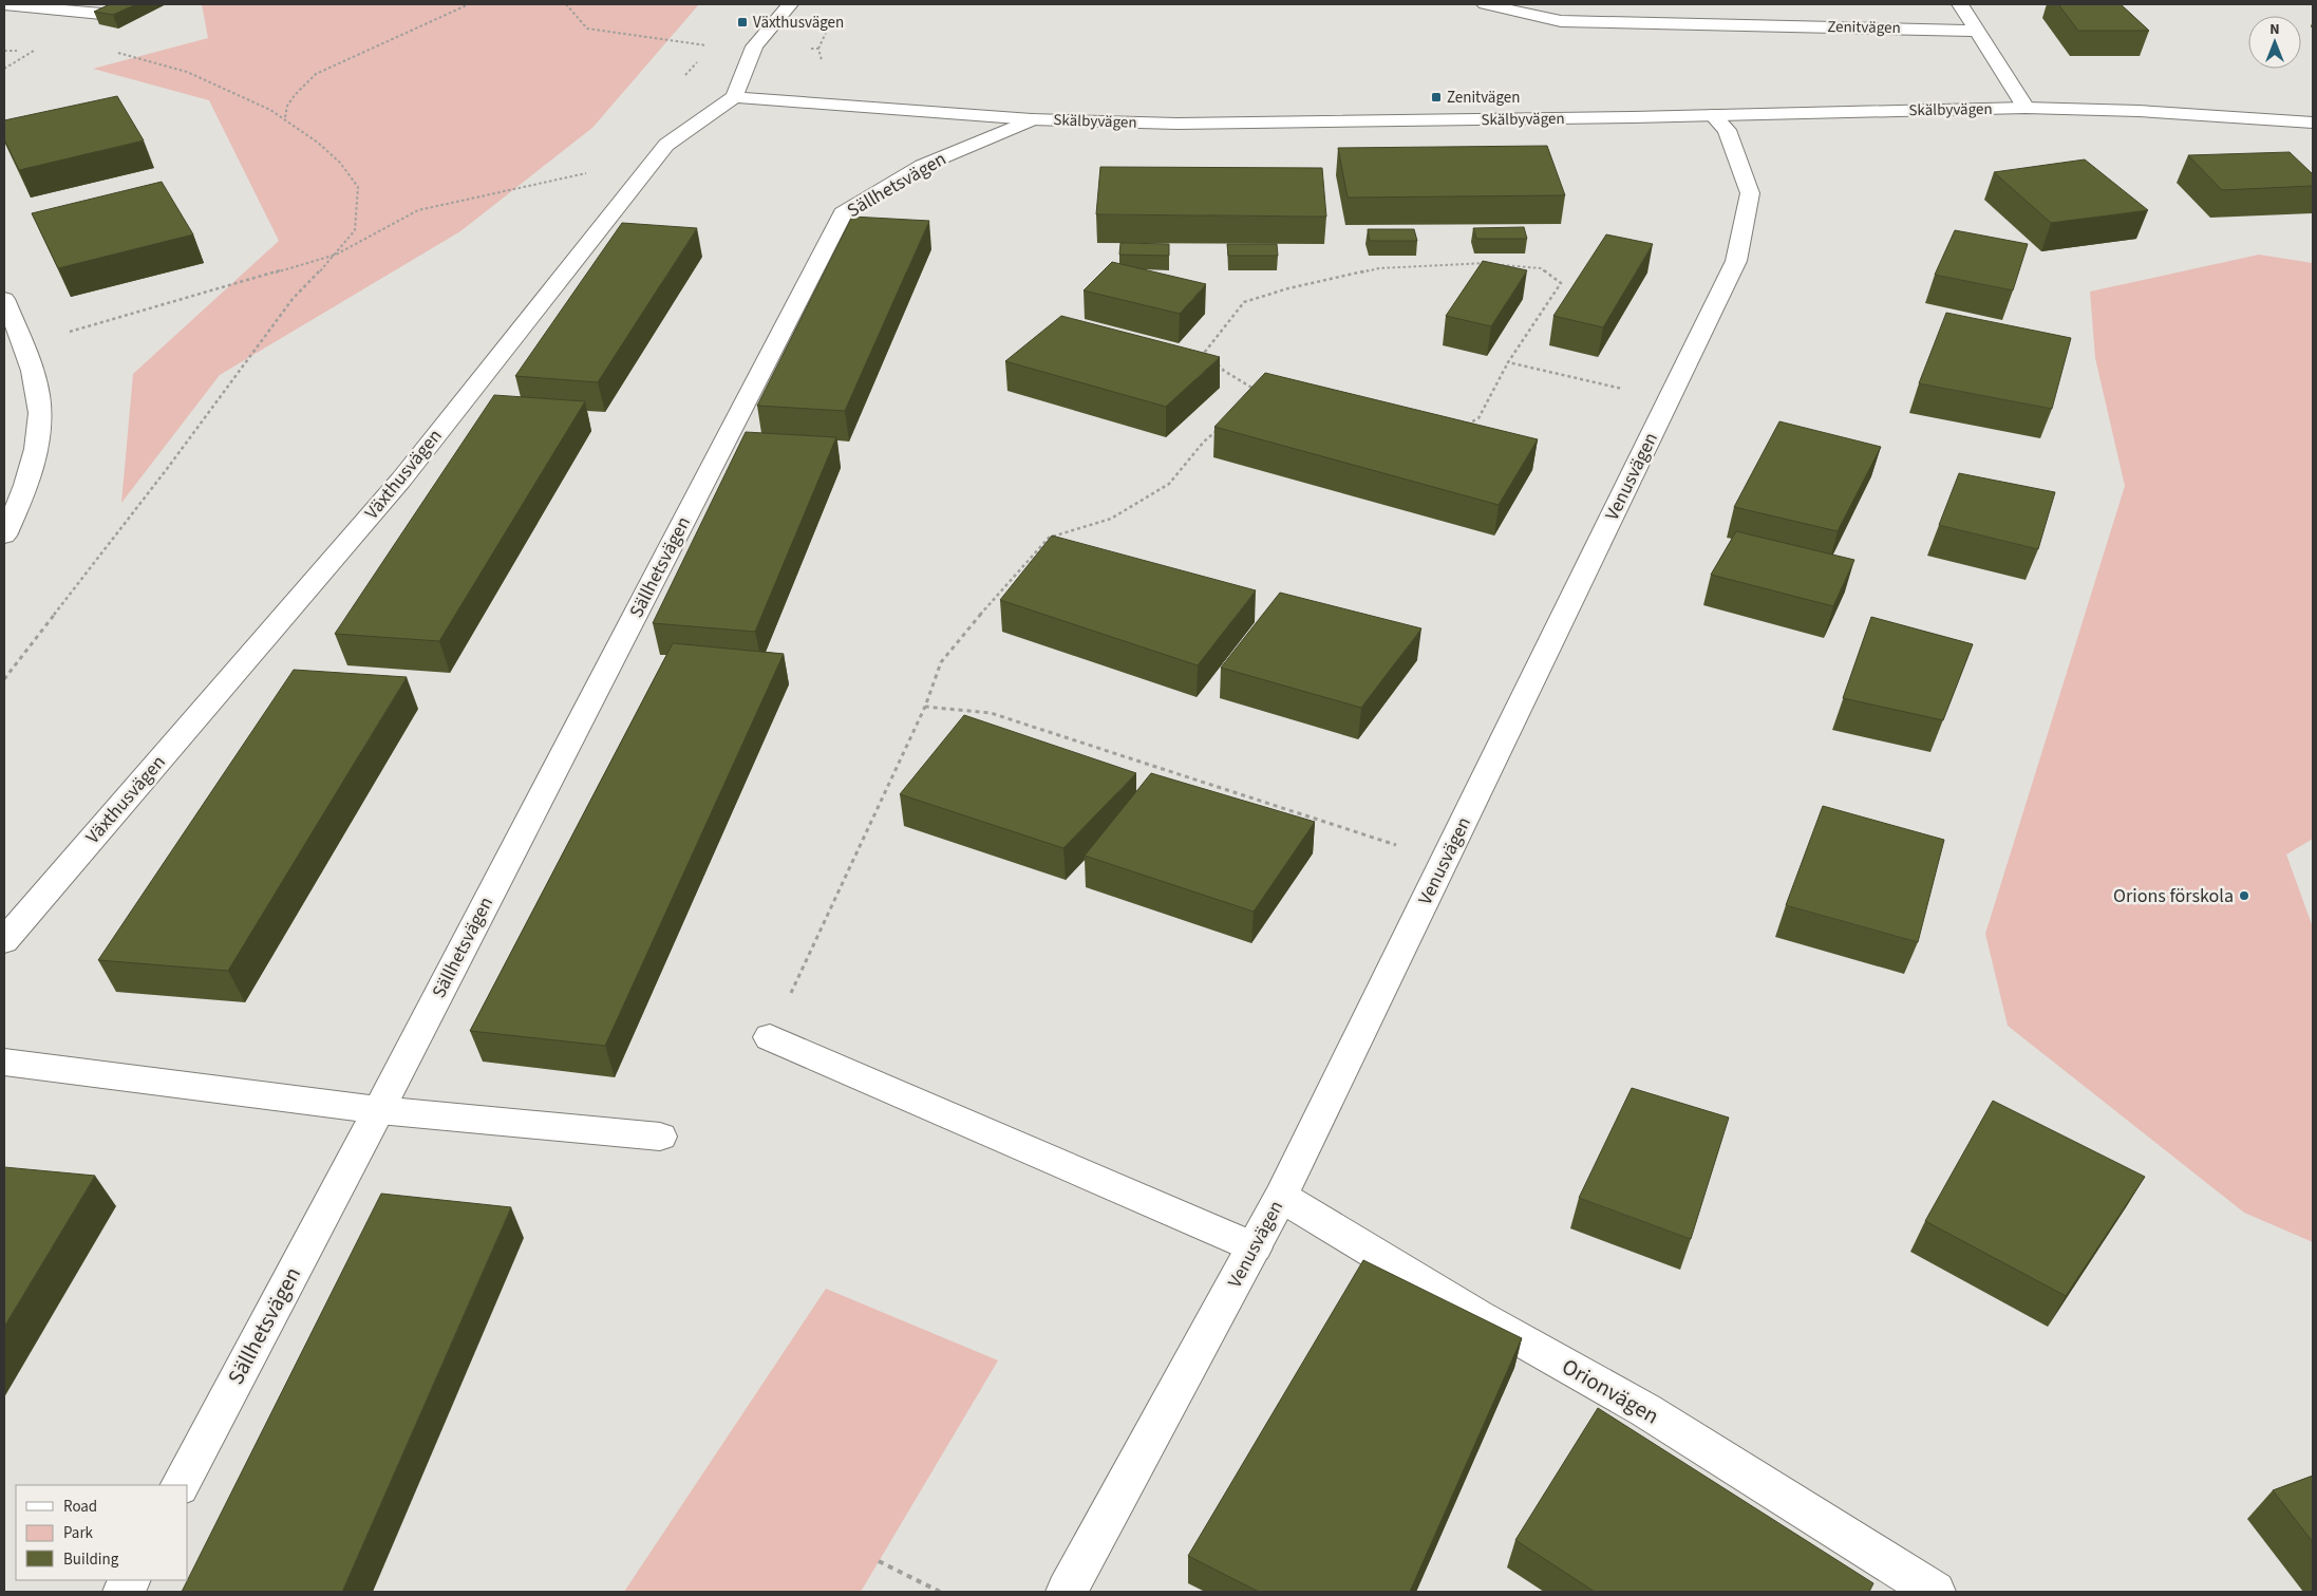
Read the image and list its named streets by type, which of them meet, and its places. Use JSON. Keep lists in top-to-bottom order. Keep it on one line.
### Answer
{"streets":{"street":["Zenitvägen","Skälbyvägen","Sällhetsvägen","Växthusvägen","Venusvägen","Orionvägen"]},"crossings":[["Skälbyvägen","Sällhetsvägen"],["Skälbyvägen","Växthusvägen"],["Skälbyvägen","Venusvägen"],["Venusvägen","Orionvägen"]],"places":{"transit":["Växthusvägen","Zenitvägen"],"other":["Orions förskola"]},"legend":["Road","Park","Building"],"north":"top"}
